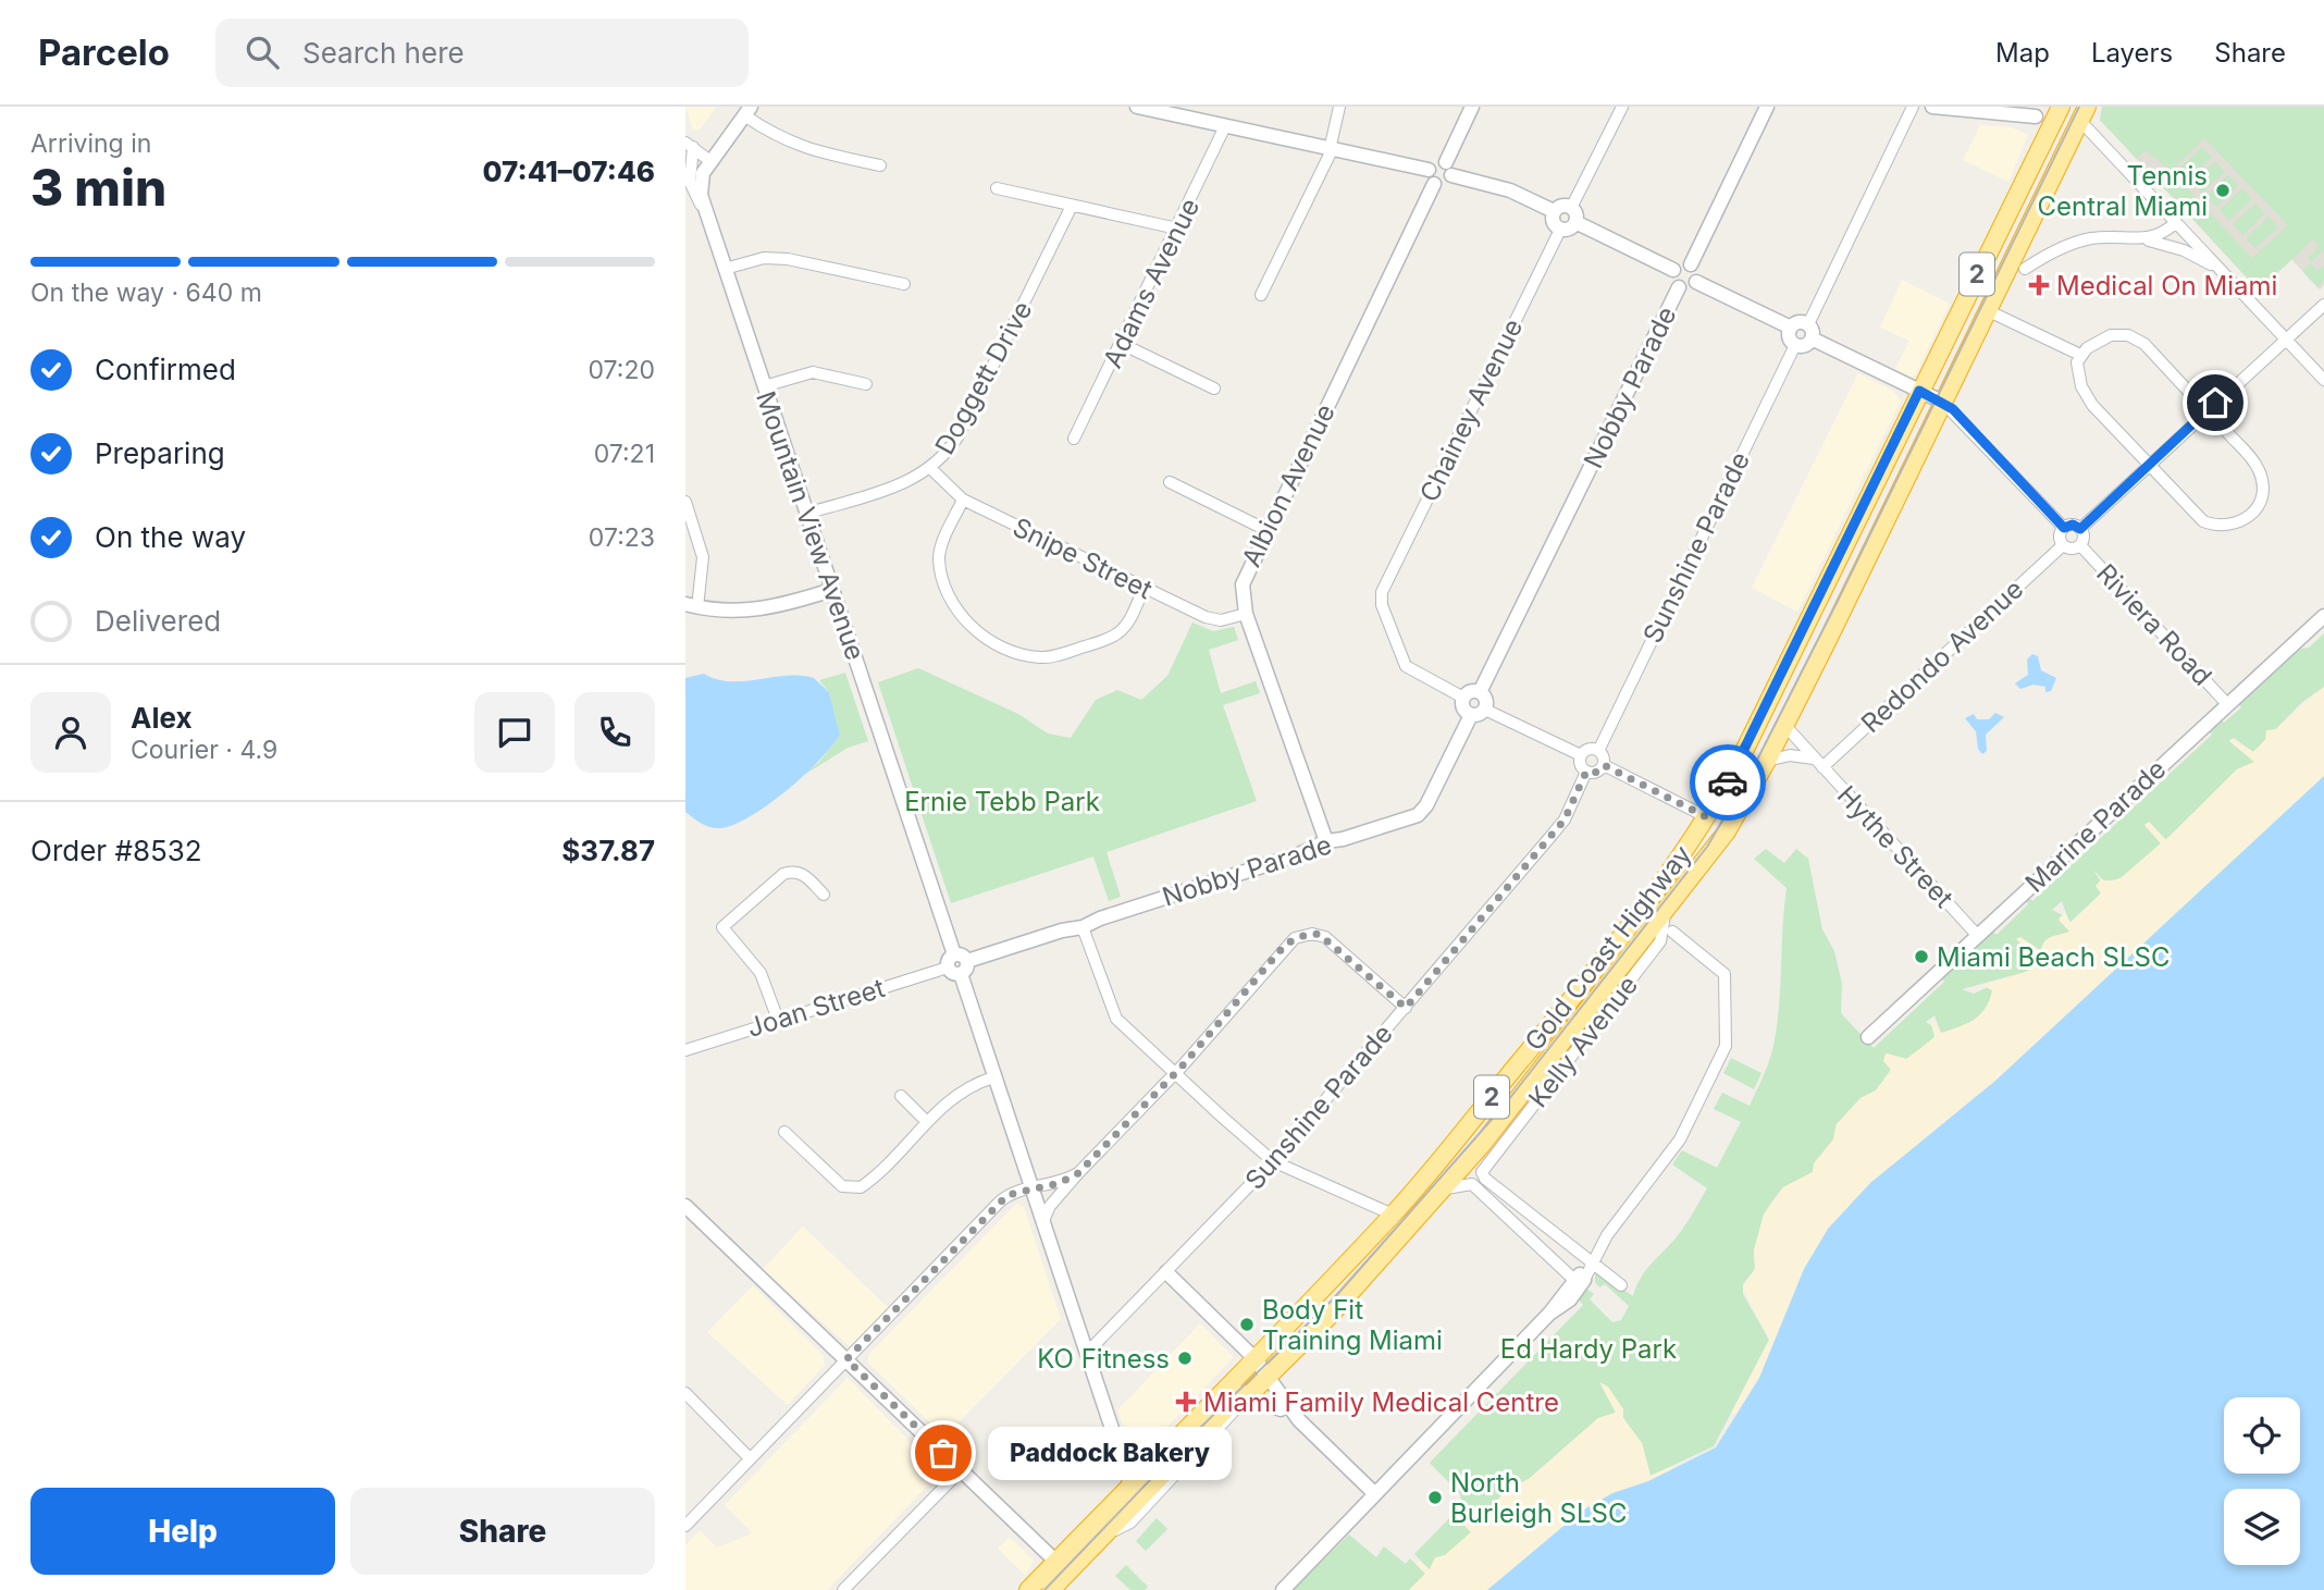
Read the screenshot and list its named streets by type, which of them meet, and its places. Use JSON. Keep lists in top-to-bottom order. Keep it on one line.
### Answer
{"streets":{"highway":["2","Gold Coast Highway"],"street":["Adams Avenue","Doggett Drive","Nobby Parade","Chainey Avenue","Albion Avenue","Mountain View Avenue","Sunshine Parade","Snipe Street","Riviera Road","Redondo Avenue","Marine Parade","Hythe Street","Joan Street","Kelly Avenue"]},"crossings":[["Doggett Drive","Mountain View Avenue"],["Doggett Drive","Snipe Street"],["Nobby Parade","Chainey Avenue"],["Nobby Parade","Albion Avenue"],["Nobby Parade","Mountain View Avenue"],["Nobby Parade","Joan Street"],["Albion Avenue","Snipe Street"],["Mountain View Avenue","Sunshine Parade"],["Mountain View Avenue","Gold Coast Highway"],["Mountain View Avenue","Joan Street"],["Riviera Road","Redondo Avenue"],["Riviera Road","Marine Parade"],["Redondo Avenue","Hythe Street"],["Marine Parade","Hythe Street"],["Hythe Street","Gold Coast Highway"],["Gold Coast Highway","Kelly Avenue"]],"parks":["Ernie Tebb Park","Ed Hardy Park"],"places":{"other":["Tennis Central Miami","Miami Beach SLSC","Body Fit Training Miami","KO Fitness","Paddock Bakery","North Burleigh SLSC"],"health":["Medical On Miami","Miami Family Medical Centre"]},"page":{"header":"Parcelo","search":"Search here","nav":["Map","Layers","Share"],"heading":["3 min","Arriving in","07:41–07:46"],"panel":["Alex","Courier · 4.9","Order #8532","$37.87"],"bar":"On the way · 640 m","list":[["Confirmed","07:20"],["Preparing","07:21"],["On the way","07:23"],"Delivered"],"bubble":"Paddock Bakery","buttons":["Help","Share"]}}
